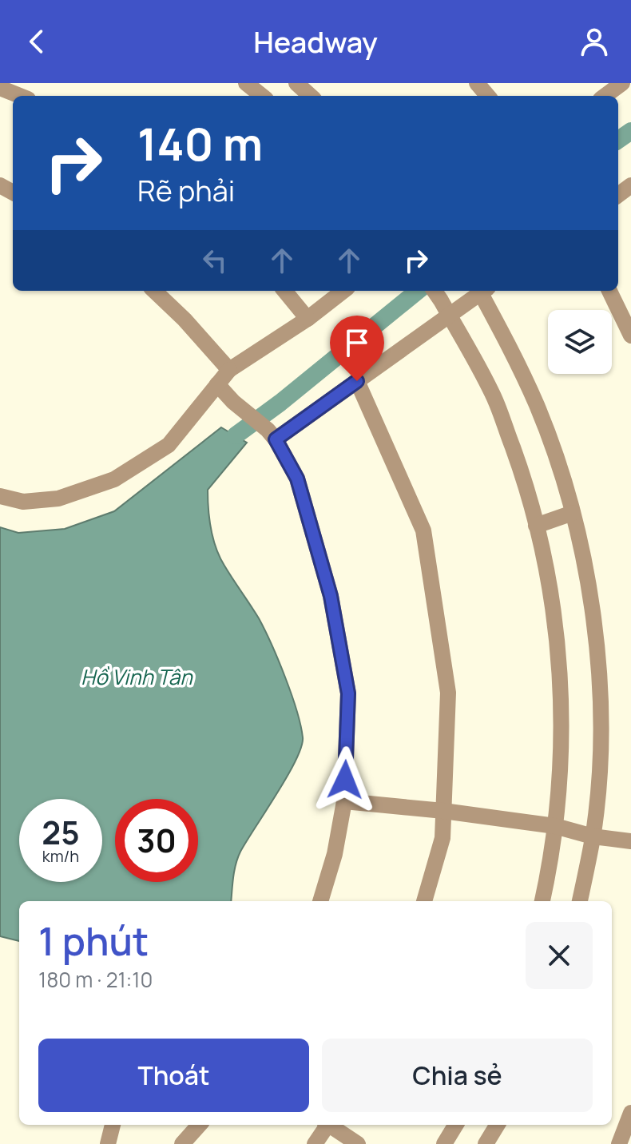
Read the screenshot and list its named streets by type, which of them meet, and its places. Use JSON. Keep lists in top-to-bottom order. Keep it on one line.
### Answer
{"water":["Hồ Vinh Tân"],"page":{"header":"Headway","turn":["140 m","Rẽ phải"],"speed":"25 km/h","limit":"30","heading":["1 phút","180 m · 21:10"],"buttons":["Thoát","Chia sẻ"]}}
